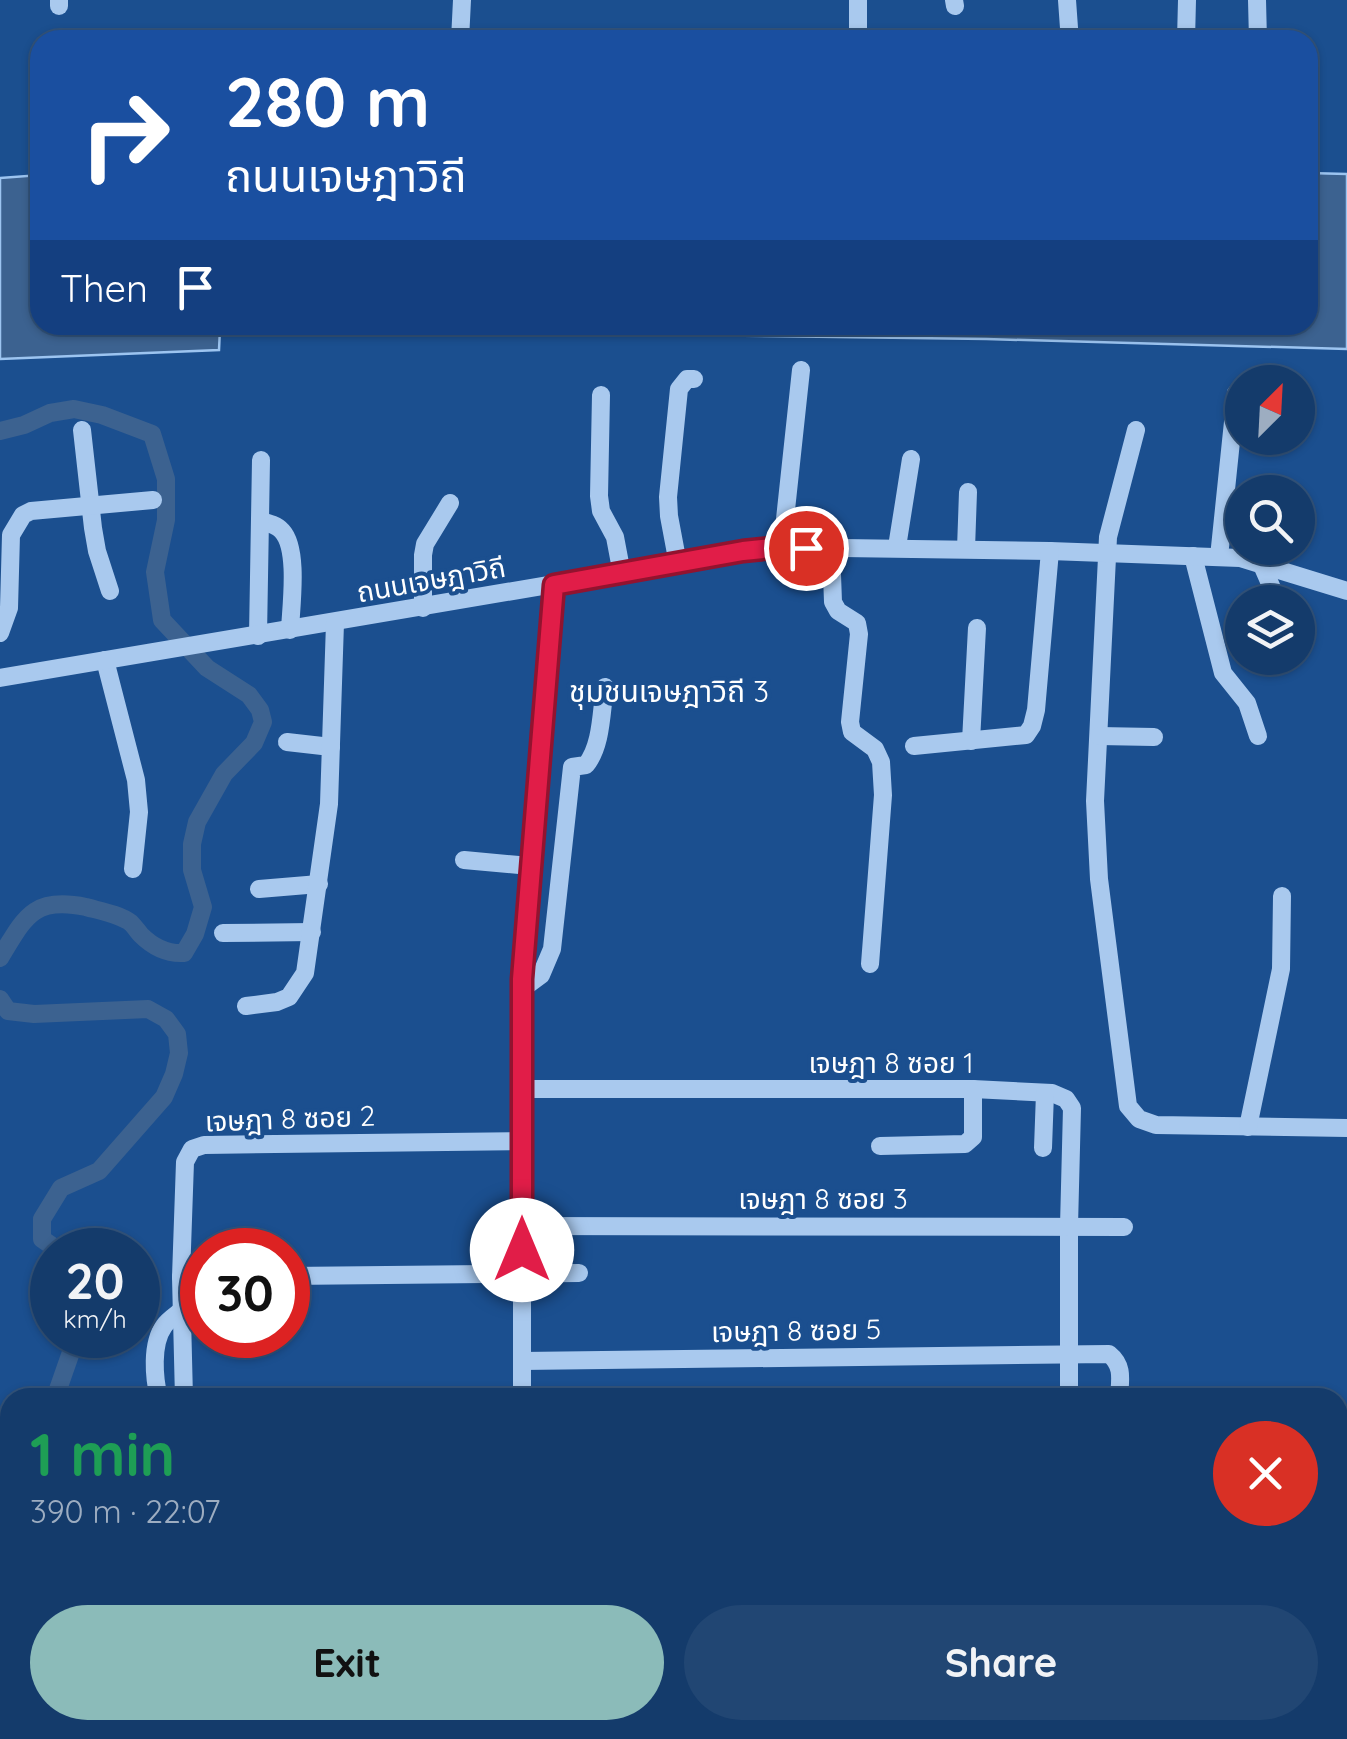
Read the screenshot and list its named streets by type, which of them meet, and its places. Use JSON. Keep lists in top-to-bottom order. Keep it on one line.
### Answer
{"streets":{"street":["ถนนเจษฎาวิถี","เจษฎา 8 ซอย 1","เจษฎา 8 ซอย 2","เจษฎา 8 ซอย 3","เจษฎา 8 ซอย 5"]},"districts":["ชุมชนเจษฎาวิถี 3"],"north":"top right","page":{"turn":["280 m","ถนนเจษฎาวิถี"],"then":"Then","speed":"20 km/h","limit":"30","heading":["1 min","390 m · 22:07"],"buttons":["Exit","Share"]}}
